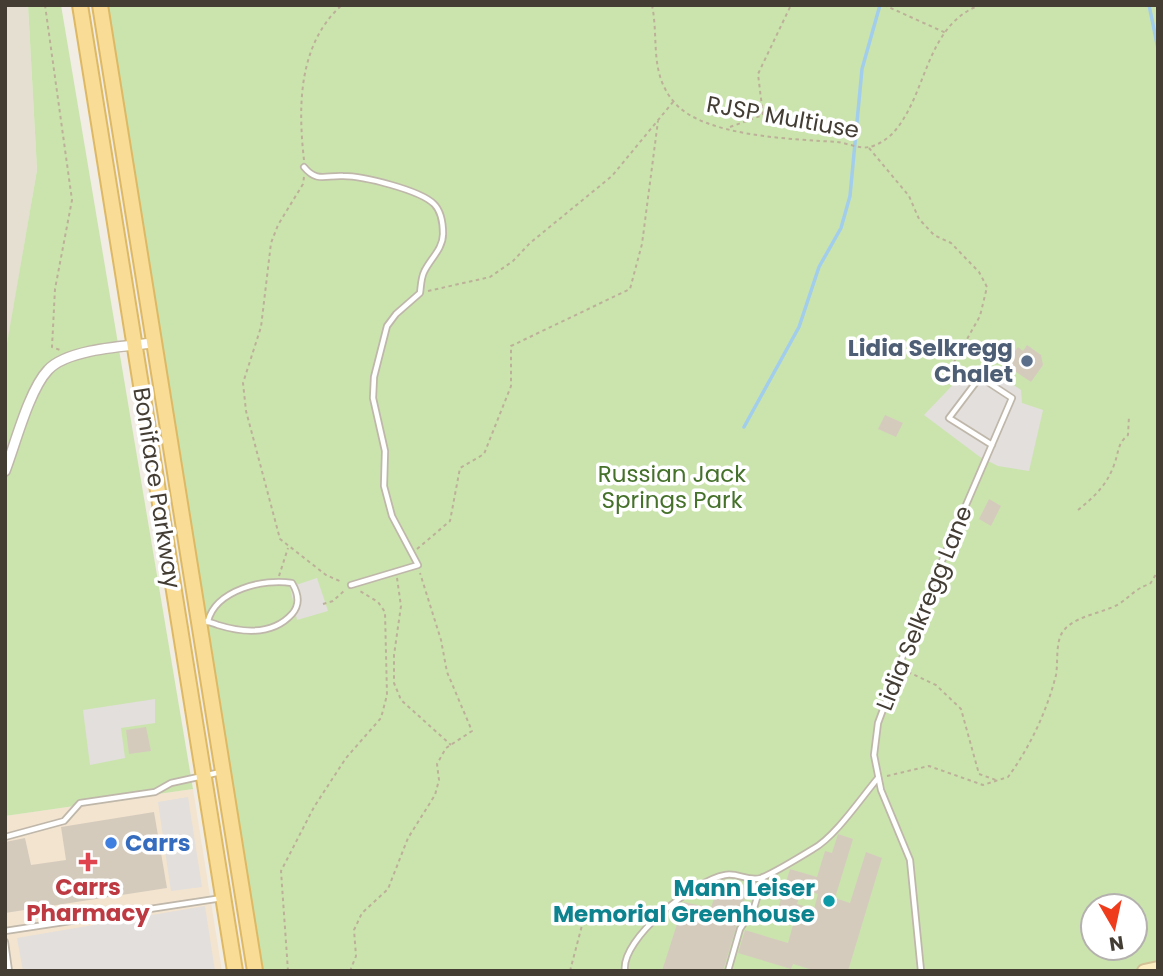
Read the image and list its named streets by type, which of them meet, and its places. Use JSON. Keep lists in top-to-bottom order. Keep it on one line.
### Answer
{"streets":{"main road":["Boniface Parkway"],"lane":["Lidia Selkregg Lane"],"path":["RJSP Multiuse"]},"parks":["Russian Jack Springs Park"],"places":{"other":["Lidia Selkregg Chalet","Carrs","Mann Leiser Memorial Greenhouse"],"health":["Carrs Pharmacy"]},"north":"bottom"}
